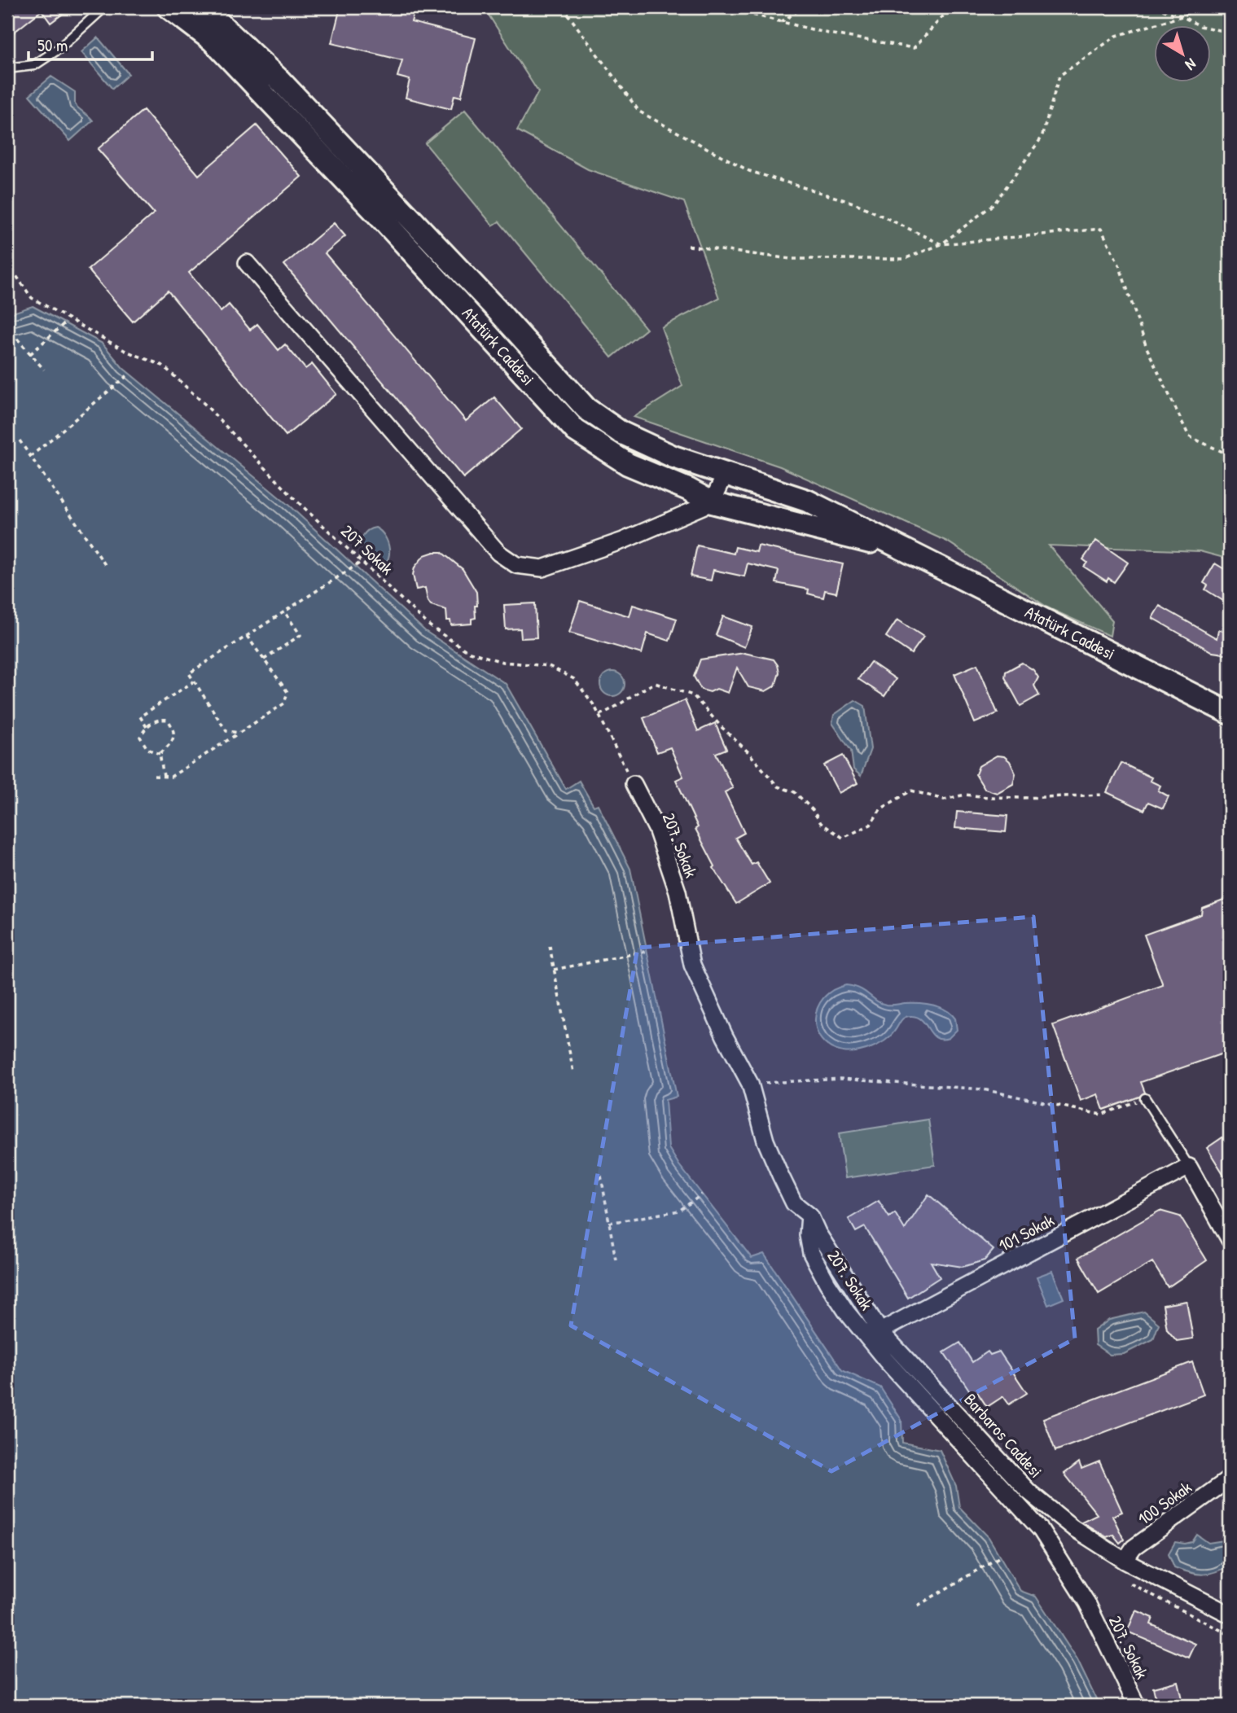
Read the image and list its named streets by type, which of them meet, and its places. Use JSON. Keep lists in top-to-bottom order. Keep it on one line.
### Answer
{"streets":{"street":["Atatürk Caddesi","207. Sokak","101 Sokak","Barbaros Caddesi","100 Sokak"],"path":["207 Sokak"]},"crossings":[["207 Sokak","207. Sokak"],["207. Sokak","Barbaros Caddesi"],["101 Sokak","Barbaros Caddesi"],["Barbaros Caddesi","100 Sokak"]],"scale_bar":"50 m","north":"bottom right"}
